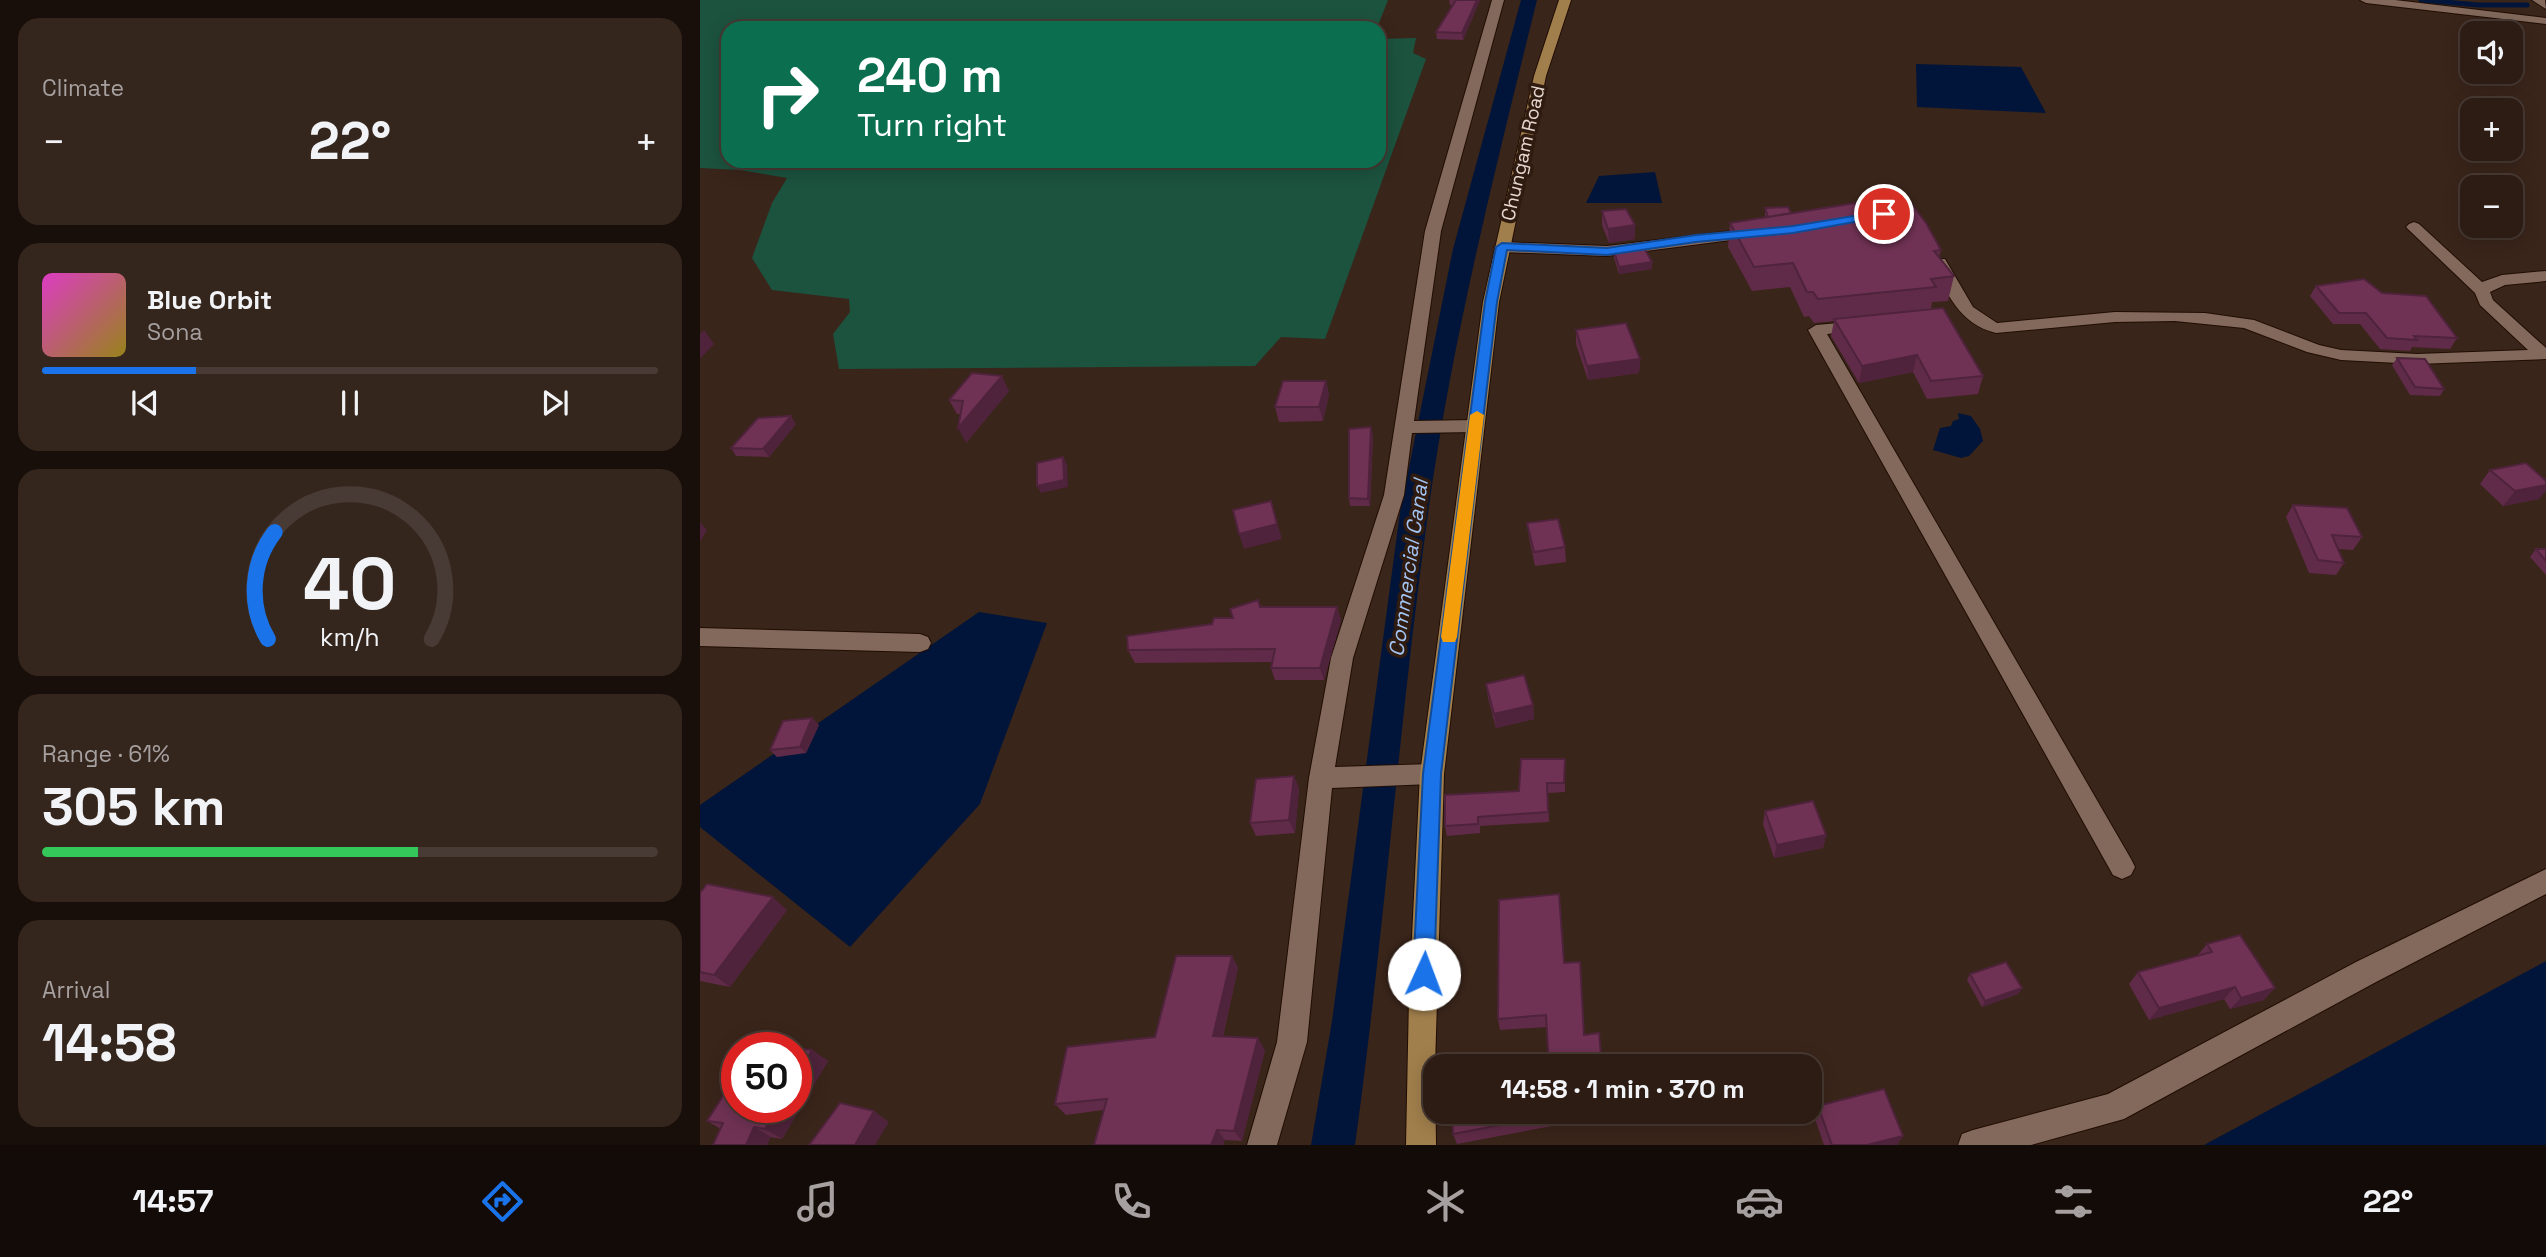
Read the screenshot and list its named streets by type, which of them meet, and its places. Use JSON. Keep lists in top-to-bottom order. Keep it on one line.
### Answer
{"streets":{"main road":["Chungam Road"]},"water":["Commercial Canal"],"page":{"tile":["Climate",["Range · 61%","305 km"],["Arrival","14:58"]],"map_buttons":["+","−"],"turn":["240 m","Turn right"],"heat":["−","22°","+"],"song":["Blue Orbit","Sona"],"limit":"50","trip":"14:58 · 1 min · 370 m","tabs":["14:57","22°"],"gauge":["40","km/h"]}}
